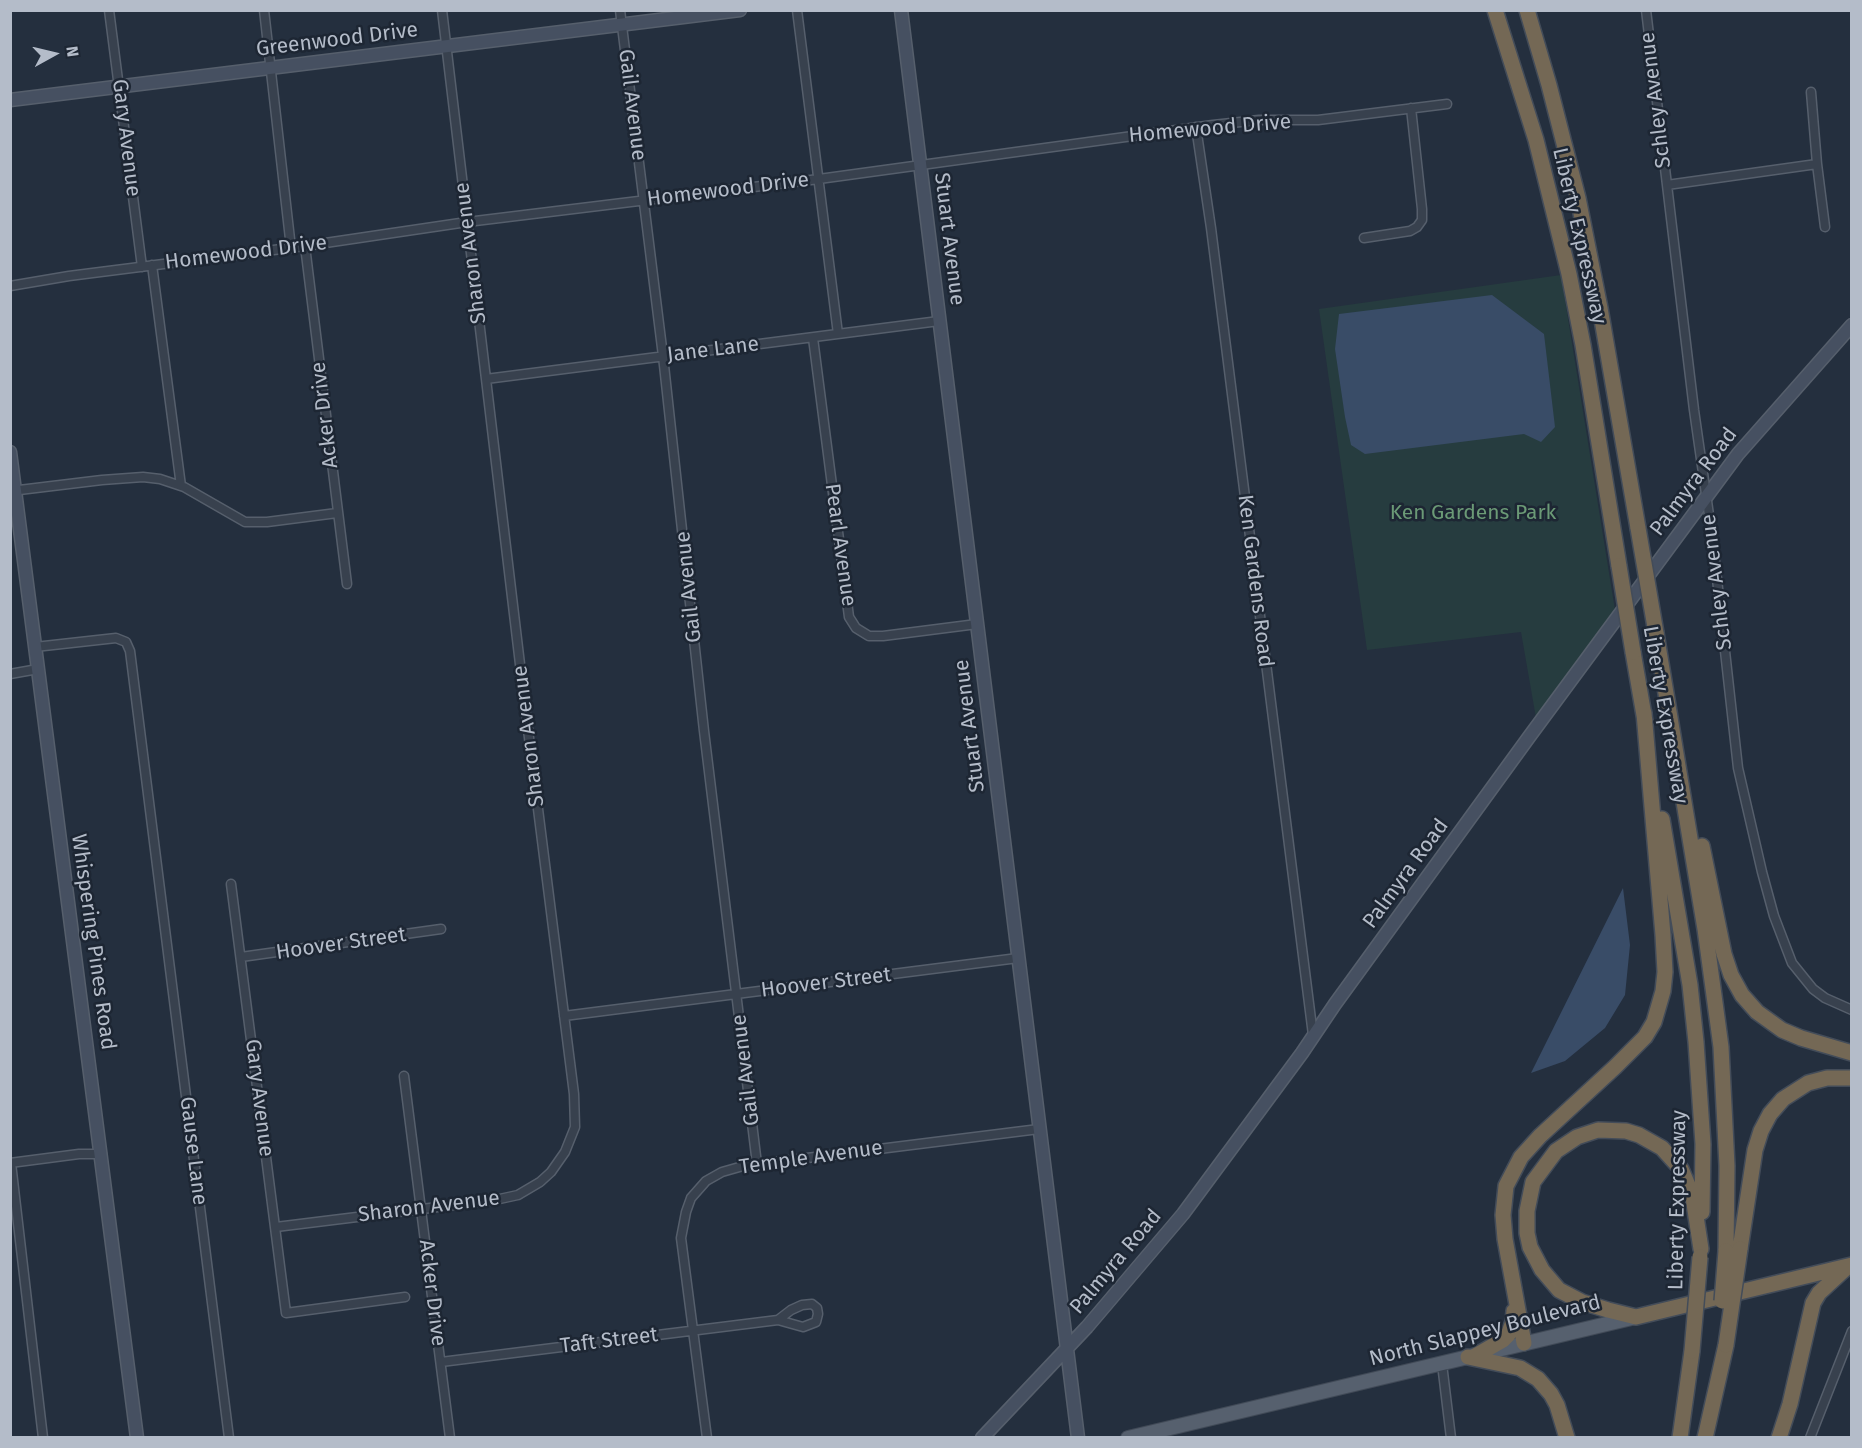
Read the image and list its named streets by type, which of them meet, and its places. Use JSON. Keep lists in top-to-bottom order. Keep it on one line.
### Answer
{"streets":{"highway":["Liberty Expressway","North Slappey Boulevard"],"street":["Greenwood Drive","Schley Avenue","Gail Avenue","Homewood Drive","Gary Avenue","Stuart Avenue","Sharon Avenue","Jane Lane","Acker Drive","Palmyra Road","Pearl Avenue","Ken Gardens Road","Whispering Pines Road","Hoover Street","Gause Lane","Temple Avenue","Taft Street"]},"crossings":[["Greenwood Drive","Gail Avenue"],["Greenwood Drive","Gary Avenue"],["Greenwood Drive","Sharon Avenue"],["Schley Avenue","Palmyra Road"],["Gail Avenue","Homewood Drive"],["Gail Avenue","Jane Lane"],["Gail Avenue","Hoover Street"],["Gail Avenue","Temple Avenue"],["Homewood Drive","Gary Avenue"],["Homewood Drive","Stuart Avenue"],["Homewood Drive","Sharon Avenue"],["Homewood Drive","Acker Drive"],["Homewood Drive","Ken Gardens Road"],["Gary Avenue","Sharon Avenue"],["Gary Avenue","Hoover Street"],["Stuart Avenue","Jane Lane"],["Stuart Avenue","Palmyra Road"],["Stuart Avenue","Pearl Avenue"],["Stuart Avenue","Hoover Street"],["Stuart Avenue","Temple Avenue"],["Sharon Avenue","Jane Lane"],["Sharon Avenue","Acker Drive"],["Sharon Avenue","Hoover Street"],["Jane Lane","Pearl Avenue"],["Acker Drive","Taft Street"],["Palmyra Road","Ken Gardens Road"],["Whispering Pines Road","Gause Lane"],["Temple Avenue","Taft Street"]],"parks":["Ken Gardens Park"],"north":"right"}
